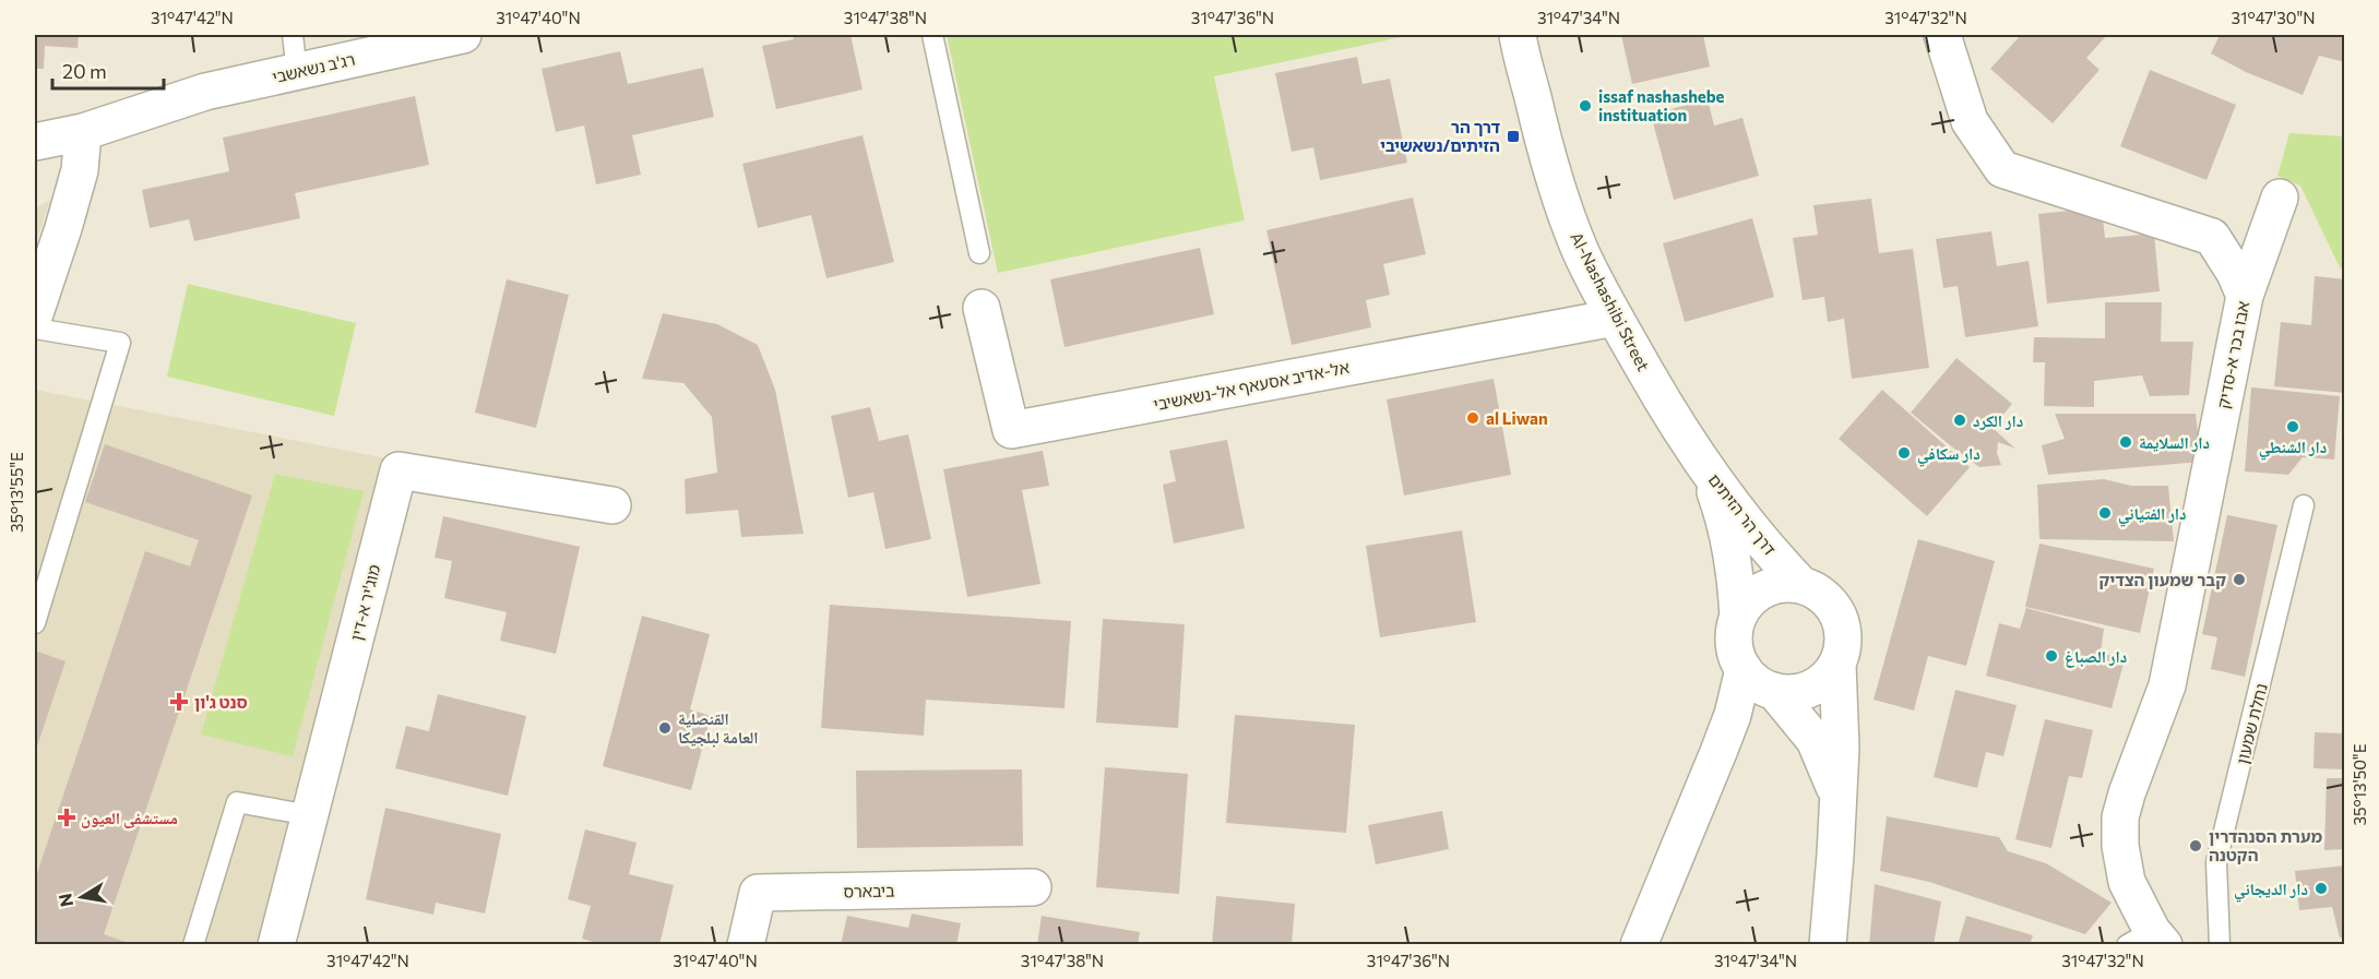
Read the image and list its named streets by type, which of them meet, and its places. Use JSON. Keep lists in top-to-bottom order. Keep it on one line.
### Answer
{"streets":{"street":["רג'ב נשאשבי","Al-Nashashibi Street","אבו בכר א-סדיק","אל-אדיב אסעאף אל-נשאשיבי","דרך הר הזיתים","מוג'יר א-דין","ביבארס"],"lane":["נחלת שמעון"]},"crossings":[["Al-Nashashibi Street","אל-אדיב אסעאף אל-נשאשיבי"],["Al-Nashashibi Street","דרך הר הזיתים"]],"places":{"other":["issaf nashashebe instituation","al Liwan","دار الكرد","دار الشنطي","دار السلايمة","دار سكافي","دار الفتياني","קבר שמעון הצדיק","دار الصباغ","القنصلية العامة لبلجيكا","מערת הסנהדרין הקטנה","دار الديجاني"],"transit":["דרך הר הזיתים/נשאשיבי"],"health":["סנט ג'ון","مستشفى العيون"]},"scale_bar":"20 m","north":"left","coordinates":["31°47'42\"N","31°47'40\"N","31°47'38\"N","31°47'36\"N","31°47'34\"N","31°47'32\"N","31°47'30\"N","35°13'55\"E","35°13'50\"E"]}
